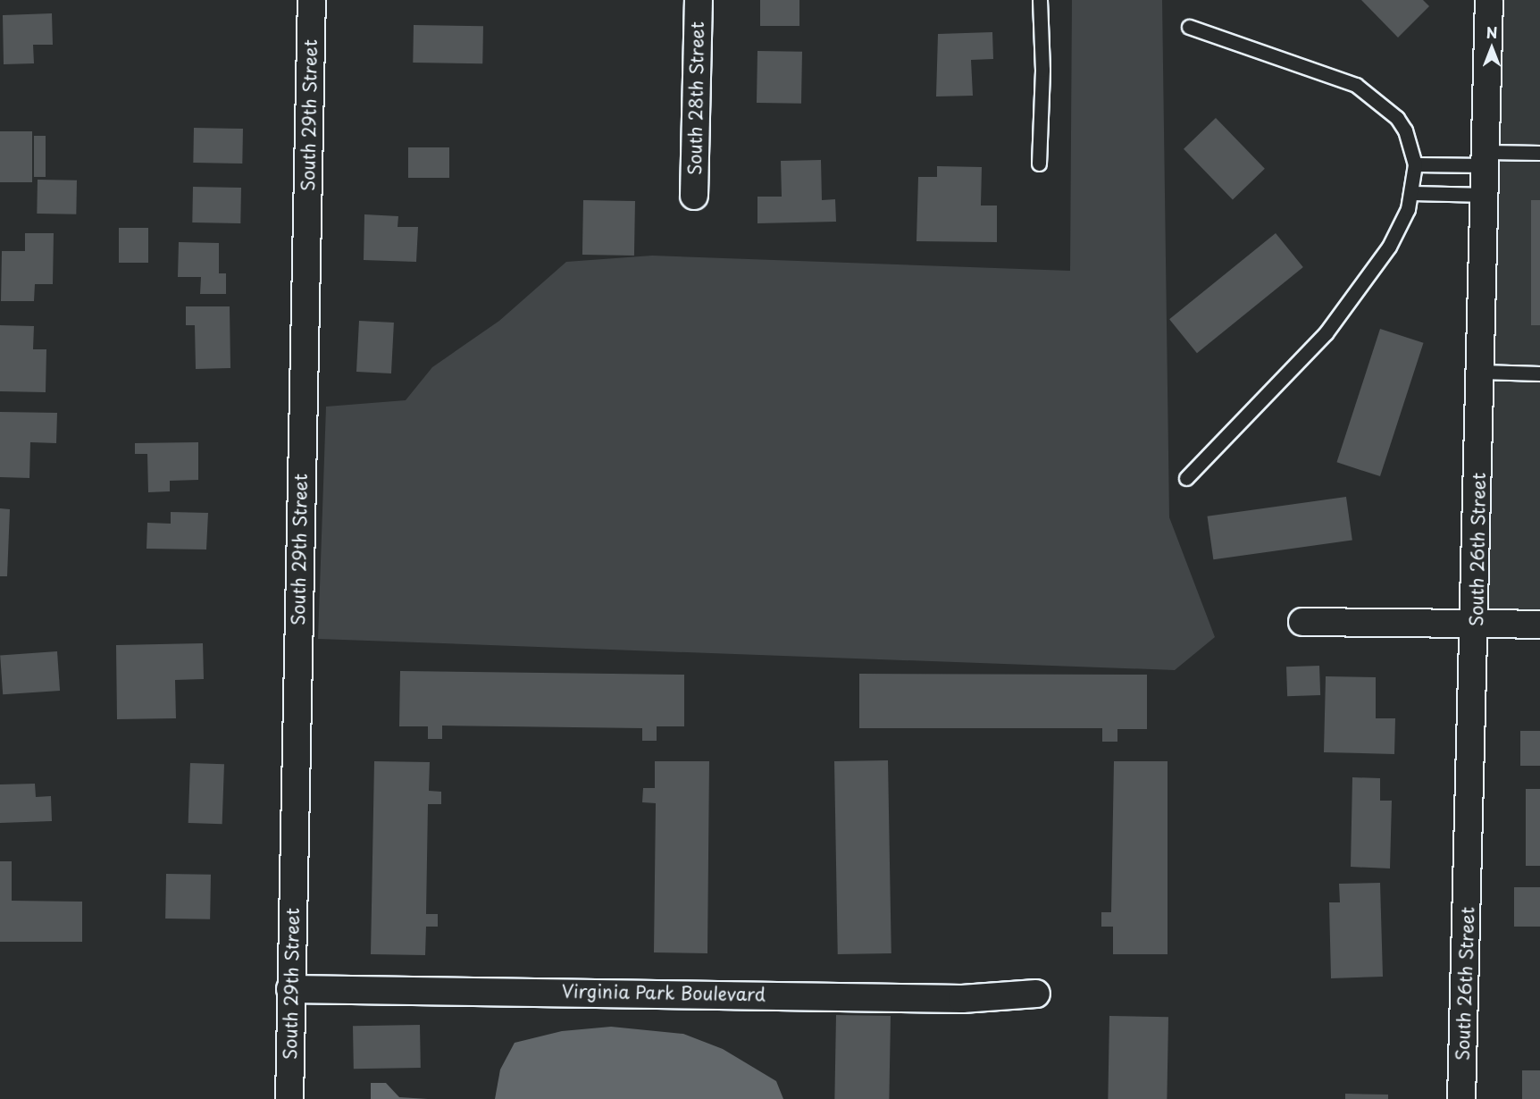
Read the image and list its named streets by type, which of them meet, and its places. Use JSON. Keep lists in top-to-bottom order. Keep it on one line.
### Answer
{"streets":{"street":["South 28th Street","South 29th Street","South 26th Street","Virginia Park Boulevard"]},"crossings":[["South 29th Street","Virginia Park Boulevard"]],"north":"top"}
